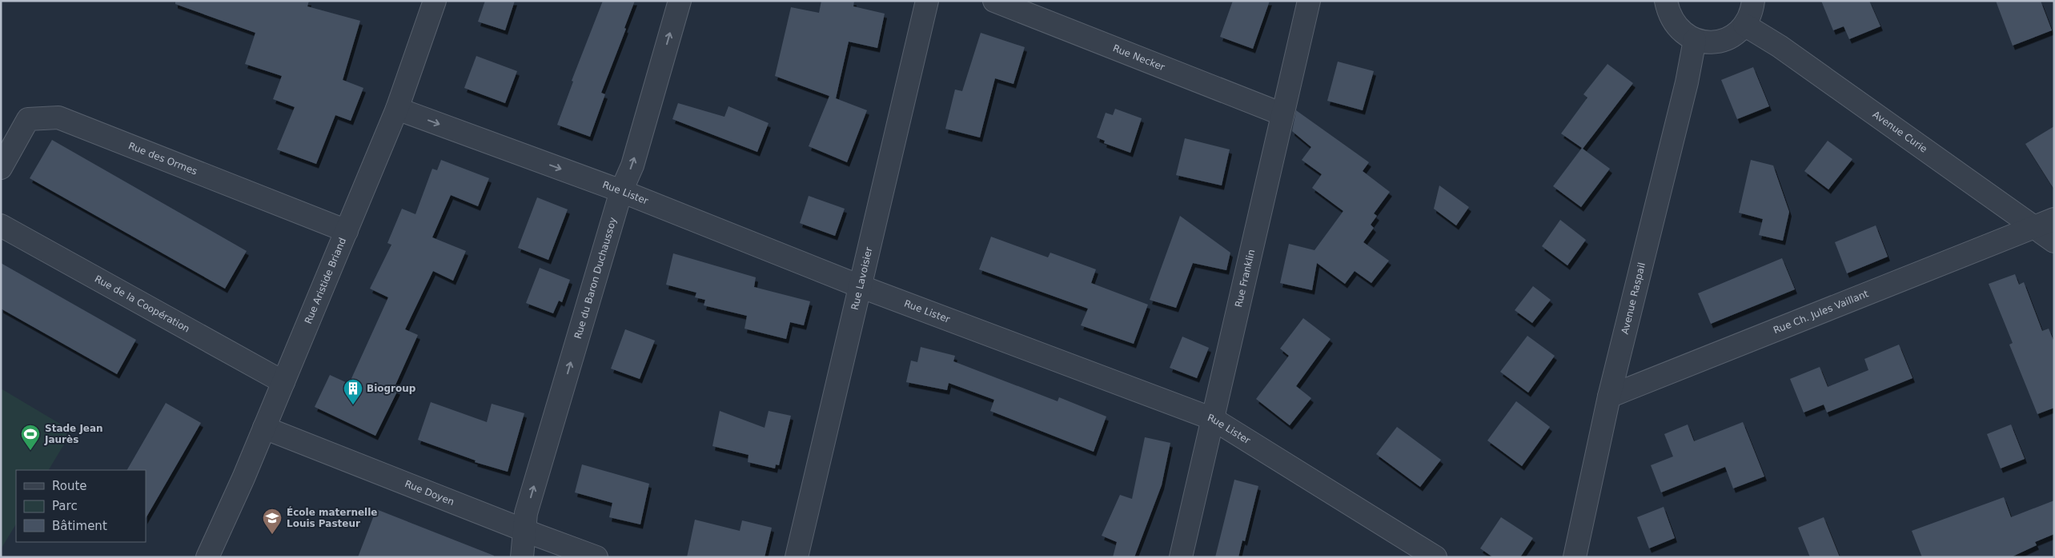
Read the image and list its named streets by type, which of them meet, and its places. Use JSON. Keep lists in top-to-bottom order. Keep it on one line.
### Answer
{"streets":{"street":["Rue Necker","Avenue Curie","Rue des Ormes","Rue Lister","Rue du Baron Duchaussoy","Rue Lavoisier","Rue Franklin","Rue Aristide Briand","Avenue Raspail","Rue de la Coopération","Rue Ch. Jules Vaillant","Rue Doyen"]},"crossings":[["Rue Necker","Rue Franklin"],["Avenue Curie","Rue Ch. Jules Vaillant"],["Rue des Ormes","Rue Aristide Briand"],["Rue Lister","Rue du Baron Duchaussoy"],["Rue Lister","Rue Lavoisier"],["Rue Lister","Rue Franklin"],["Rue Lister","Rue Aristide Briand"],["Rue du Baron Duchaussoy","Rue Doyen"],["Rue Aristide Briand","Rue de la Coopération"],["Rue Aristide Briand","Rue Doyen"],["Avenue Raspail","Rue Ch. Jules Vaillant"]],"one_way":["Rue du Baron Duchaussoy"],"places":{"building":["Biogroup"],"sports":["Stade Jean Jaurès"],"school or university":["École maternelle Louis Pasteur"]},"legend":["Route","Parc","Bâtiment"]}
